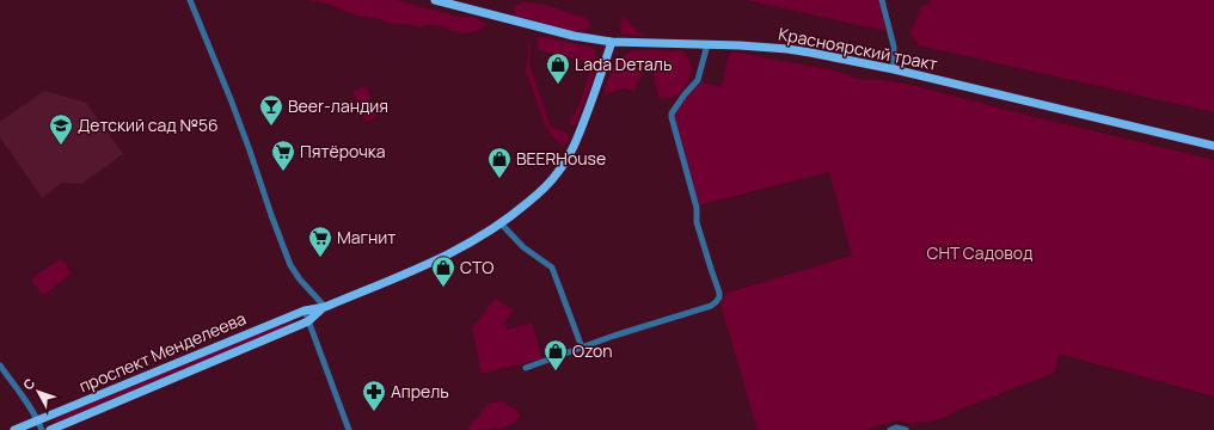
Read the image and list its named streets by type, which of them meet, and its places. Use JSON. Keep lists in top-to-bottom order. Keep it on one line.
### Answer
{"streets":{"main road":["Красноярский тракт","проспект Менделеева"]},"crossings":[["Красноярский тракт","проспект Менделеева"]],"parks":["СНТ Садовод"],"places":{"shop":["Lada Dеталь","BEERHouse","СТО","Ozon"],"bar":["Beer-ландия"],"school or university":["Детский сад №56"],"supermarket":["Пятёрочка","Магнит"],"pharmacy":["Апрель"]},"north":"top left"}
